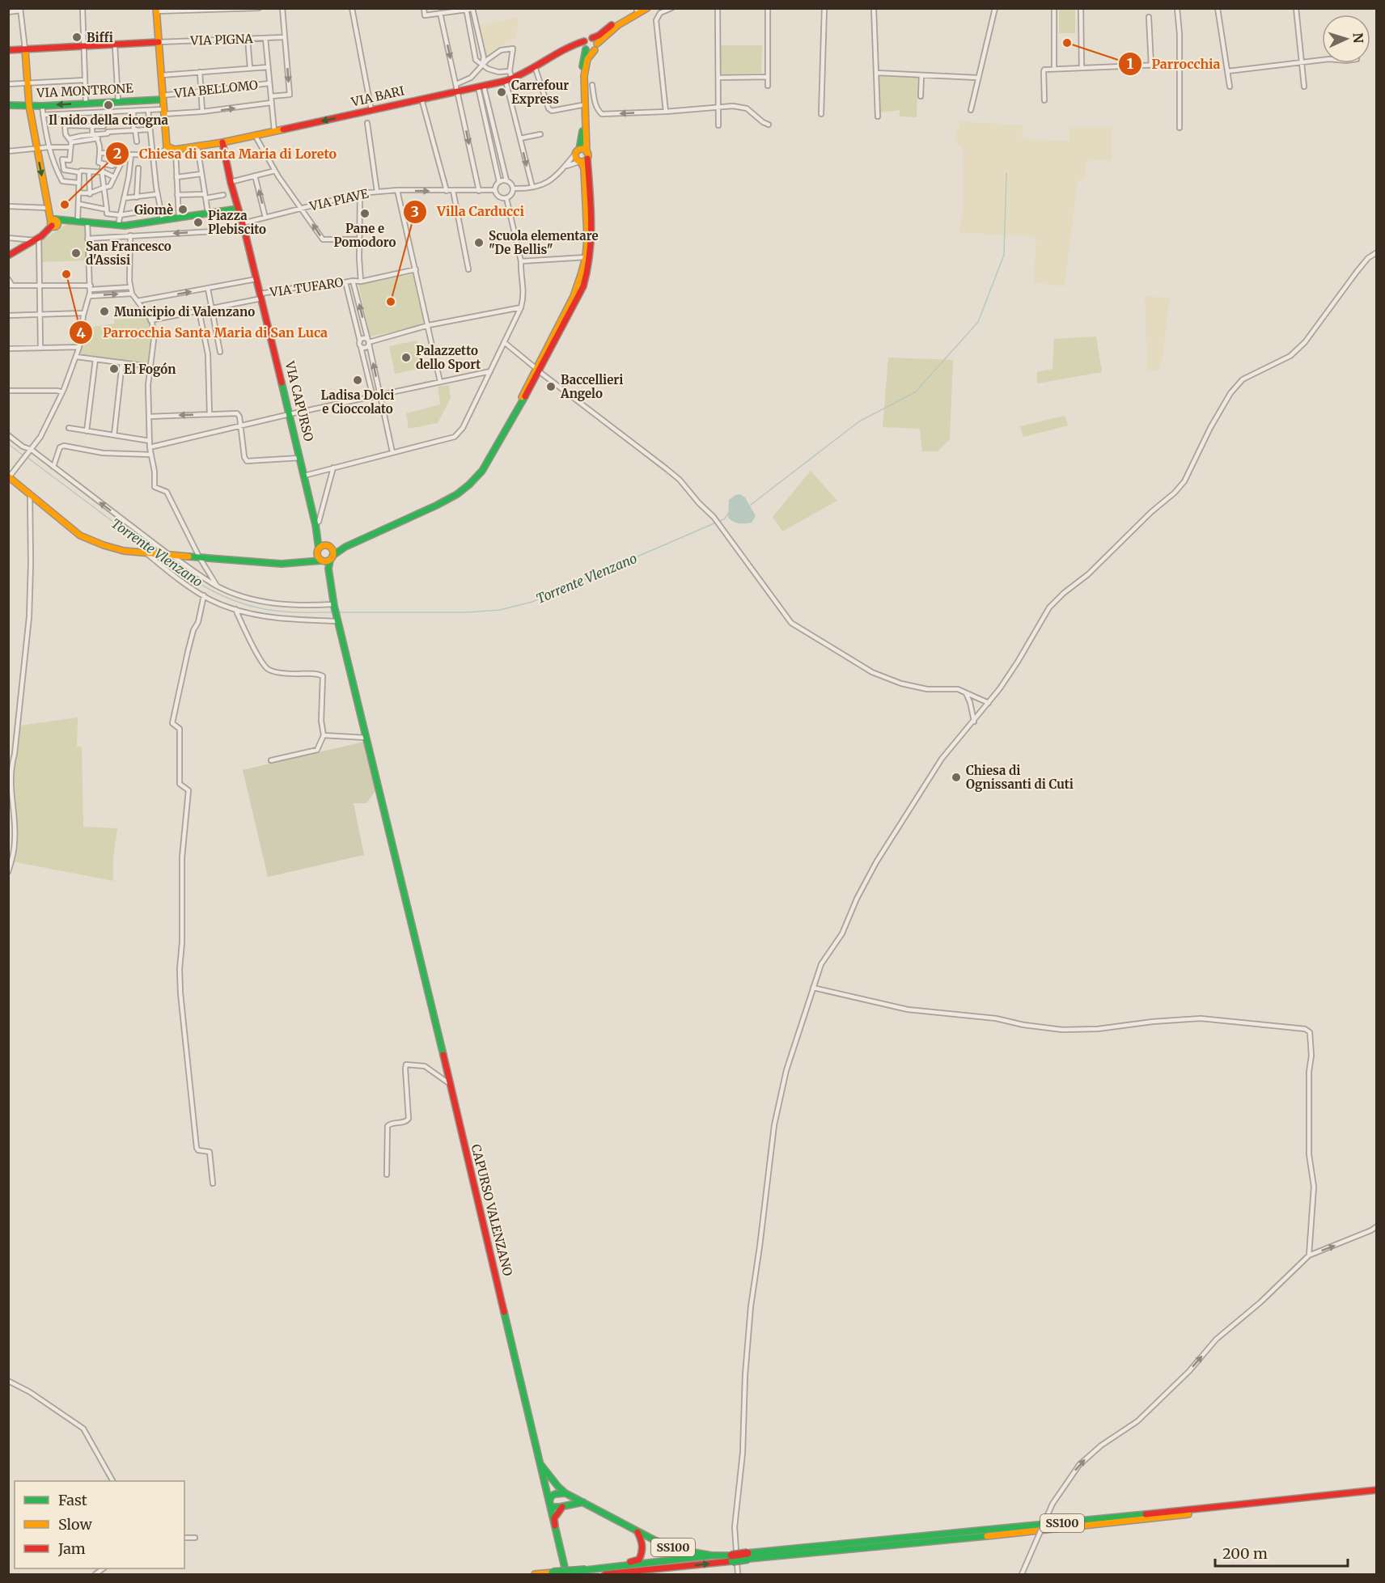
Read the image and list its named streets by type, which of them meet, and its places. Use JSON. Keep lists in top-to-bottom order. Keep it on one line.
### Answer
{"streets":{"main road":["VIA MONTRONE","VIA BARI","VIA CAPURSO","CAPURSO VALENZANO","SS100"],"street":["VIA PIGNA","VIA BELLOMO","VIA PIAVE","VIA TUFARO"]},"crossings":[["VIA BELLOMO","VIA MONTRONE"],["VIA BARI","VIA CAPURSO"],["VIA PIAVE","VIA CAPURSO"],["VIA TUFARO","VIA CAPURSO"],["VIA CAPURSO","CAPURSO VALENZANO"],["CAPURSO VALENZANO","SS100"]],"water":["Torrente Vlenzano"],"places":["Biffi","Parrocchia","Carrefour Express","Il nido della cicogna","Chiesa di santa Maria di Loreto","Giomè","Pane e Pomodoro","Piazza Plebiscito","Scuola elementare \"De Bellis\"","San Francesco d'Assisi","Parrocchia Santa Maria di San Luca","Villa Carducci","Municipio di Valenzano","Palazzetto dello Sport","El Fogón","Ladisa Dolci e Cioccolato","Baccellieri Angelo","Chiesa di Ognissanti di Cuti"],"legend":["Fast","Slow","Jam"],"scale_bar":"200 m","north":"right"}
